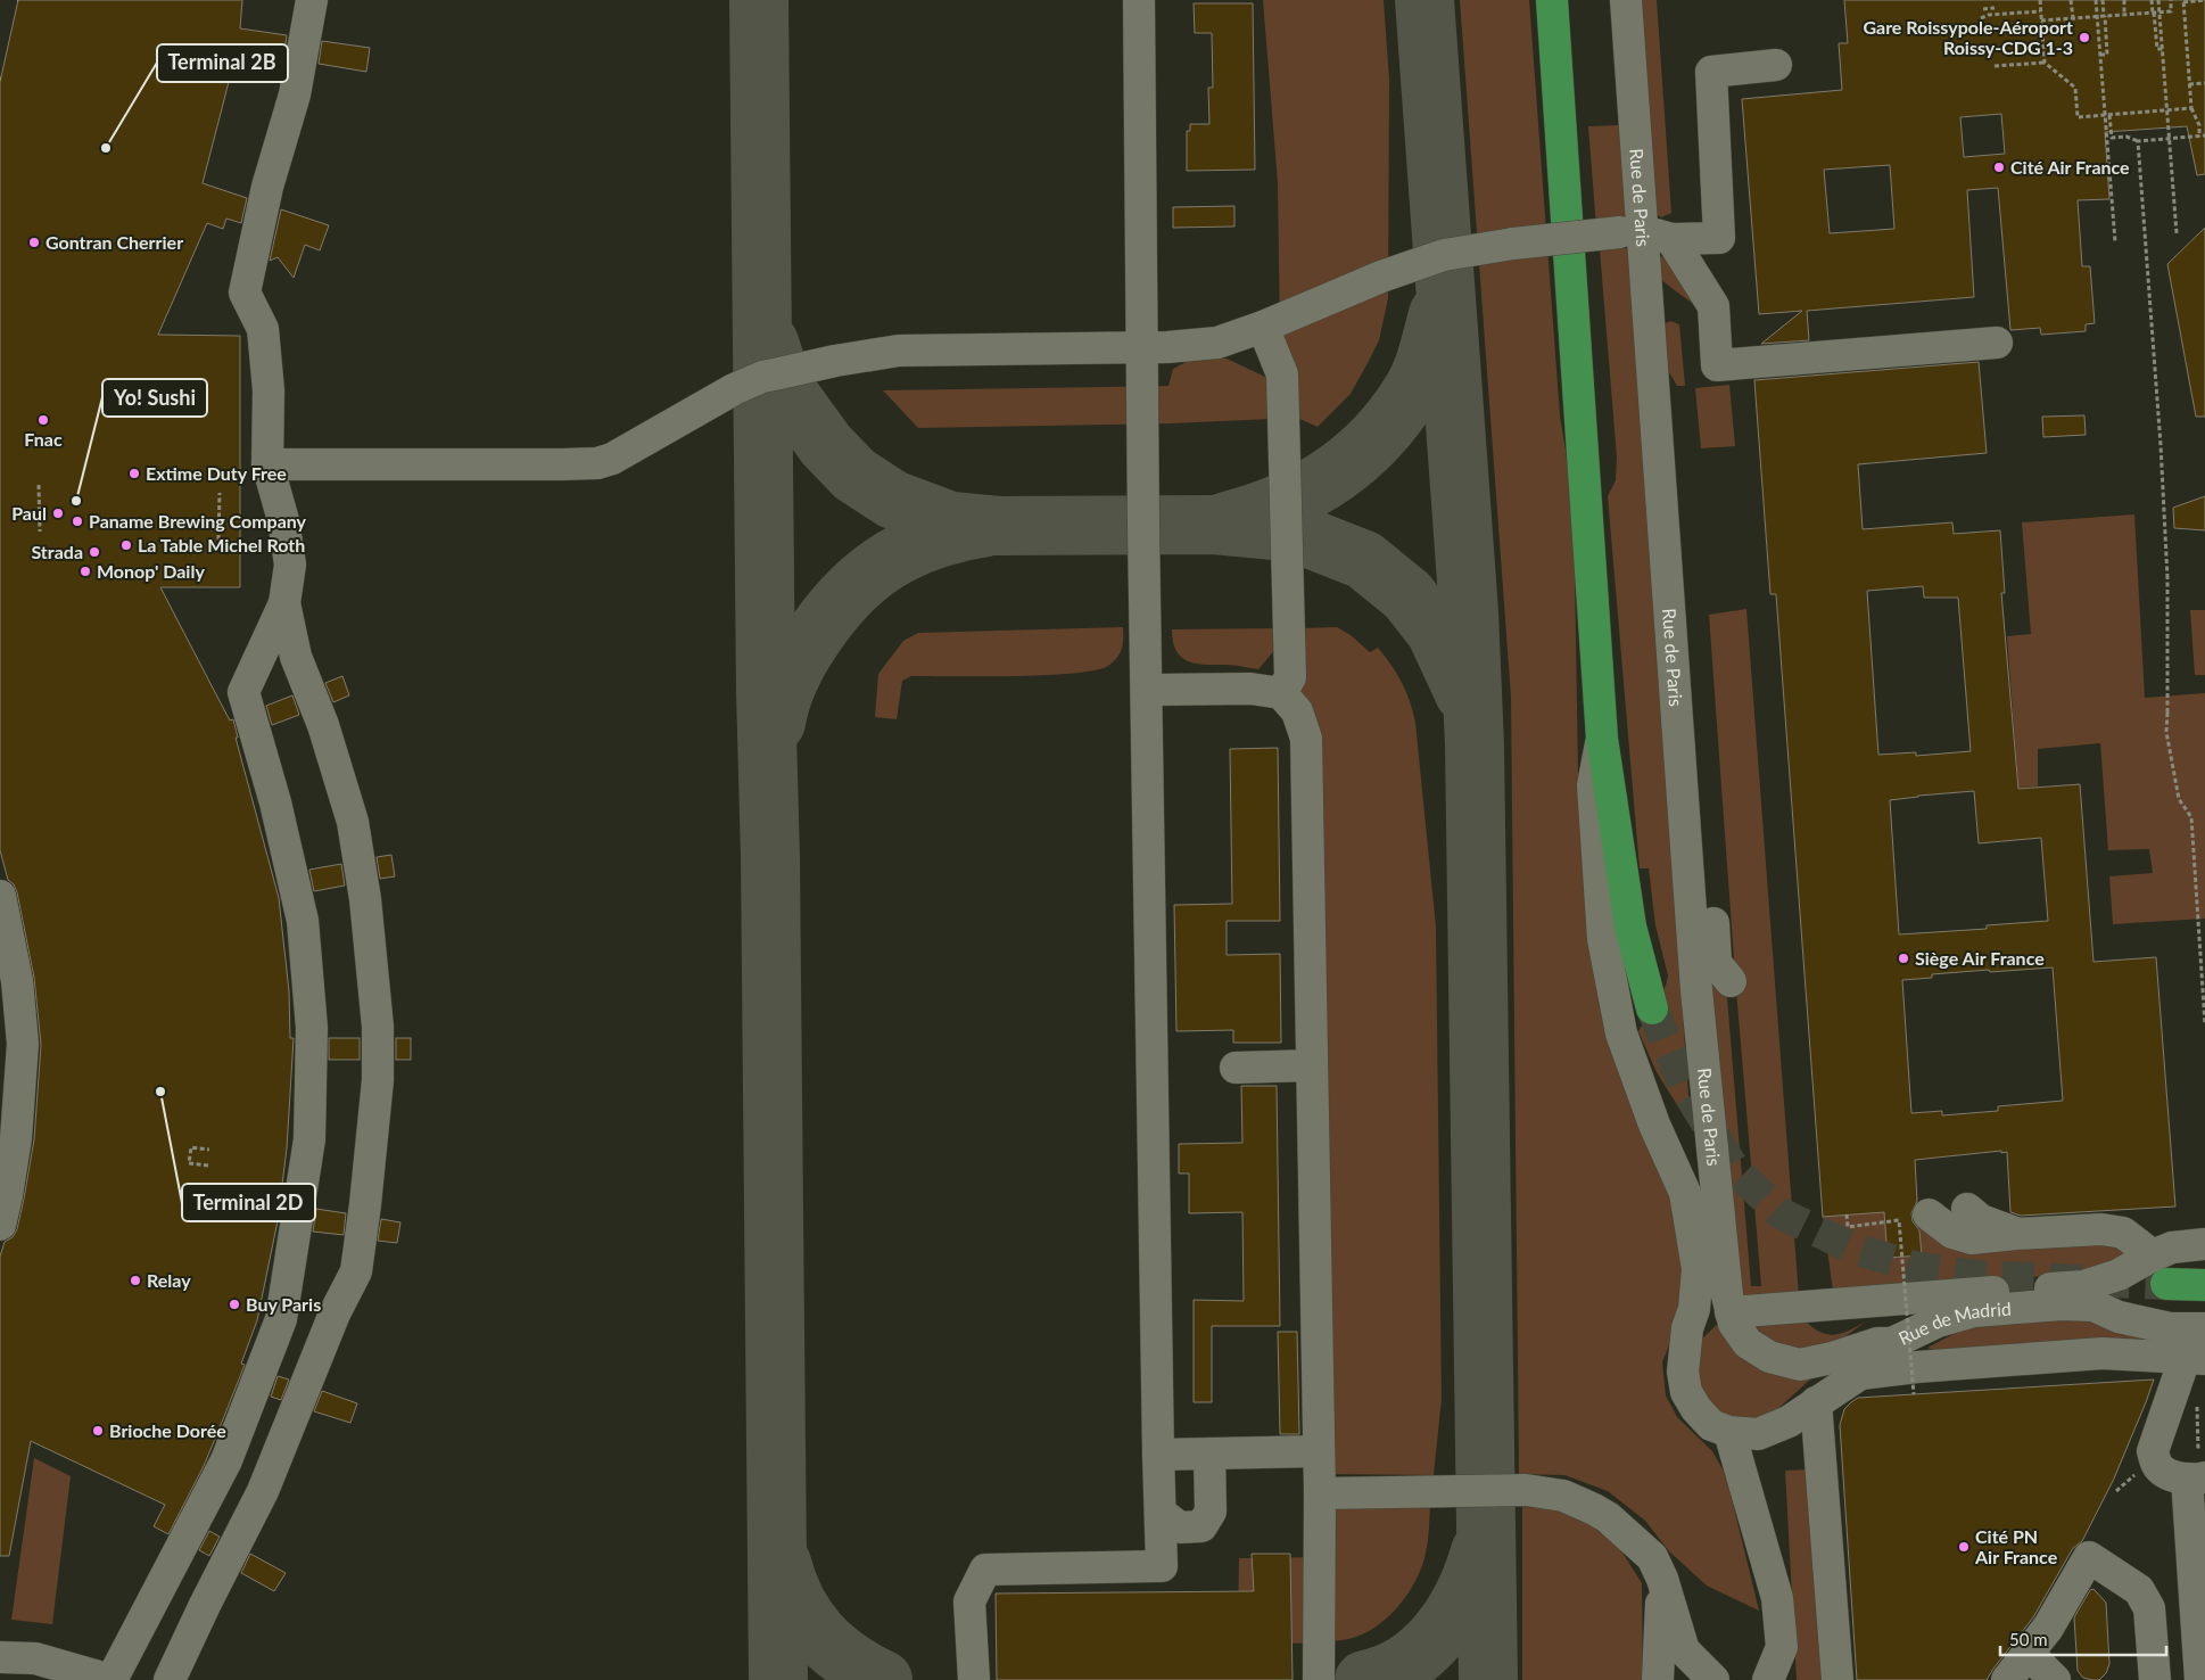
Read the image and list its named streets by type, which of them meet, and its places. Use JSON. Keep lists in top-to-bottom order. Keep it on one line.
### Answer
{"streets":{"street":["Rue de Paris","Rue de Madrid"]},"crossings":[["Rue de Paris","Rue de Madrid"]],"places":["Gare Roissypole-Aéroport Roissy-CDG 1-3","Terminal 2B","Cité Air France","Gontran Cherrier","Fnac","Extime Duty Free","Yo! Sushi","Paul","Paname Brewing Company","La Table Michel Roth","Strada","Monop' Daily","Siège Air France","Terminal 2D","Relay","Buy Paris","Brioche Dorée","Cité PN Air France"],"scale_bar":"50 m"}
